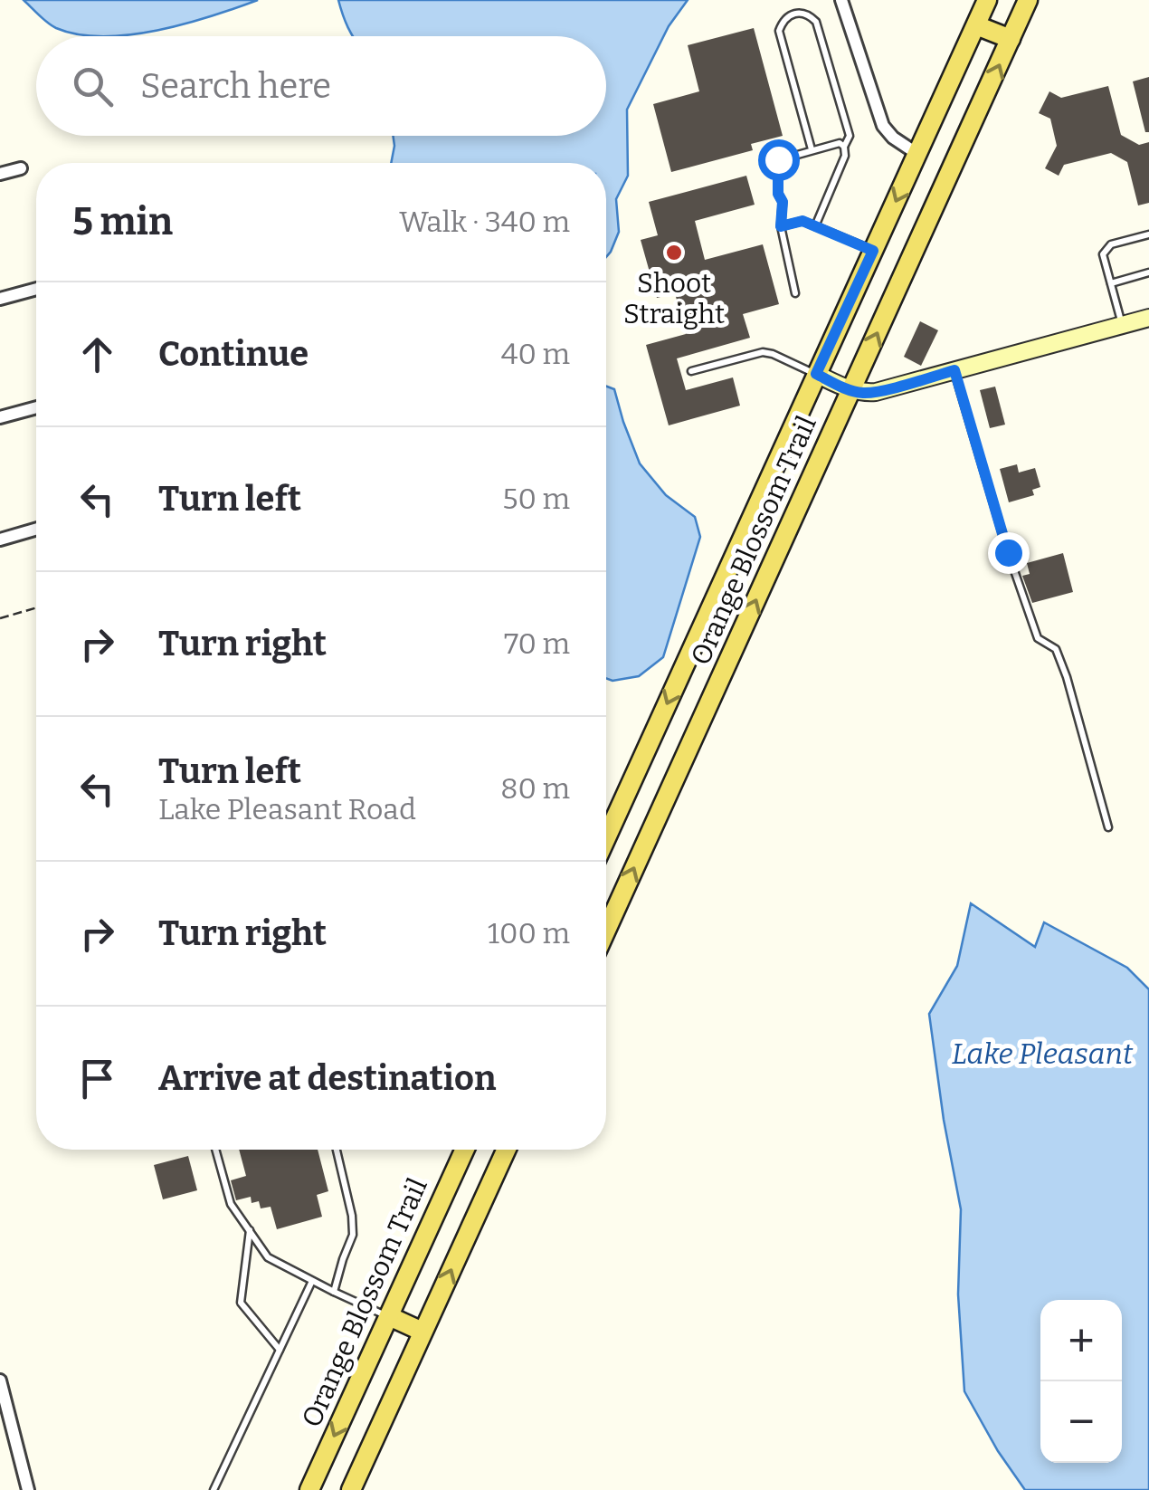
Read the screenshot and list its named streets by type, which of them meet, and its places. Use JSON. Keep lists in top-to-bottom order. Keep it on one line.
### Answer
{"streets":{"main road":["Orange Blossom Trail"]},"water":["Lake Pleasant"],"places":["Shoot Straight"],"page":{"search":"Search here","heading":["5 min","Walk · 340 m"],"list":[["Continue","40 m"],["Turn left","50 m"],["Turn right","70 m"],["Turn left","Lake Pleasant Road","80 m"],["Turn right","100 m"],"Arrive at destination"],"map_buttons":["+","−"]}}
